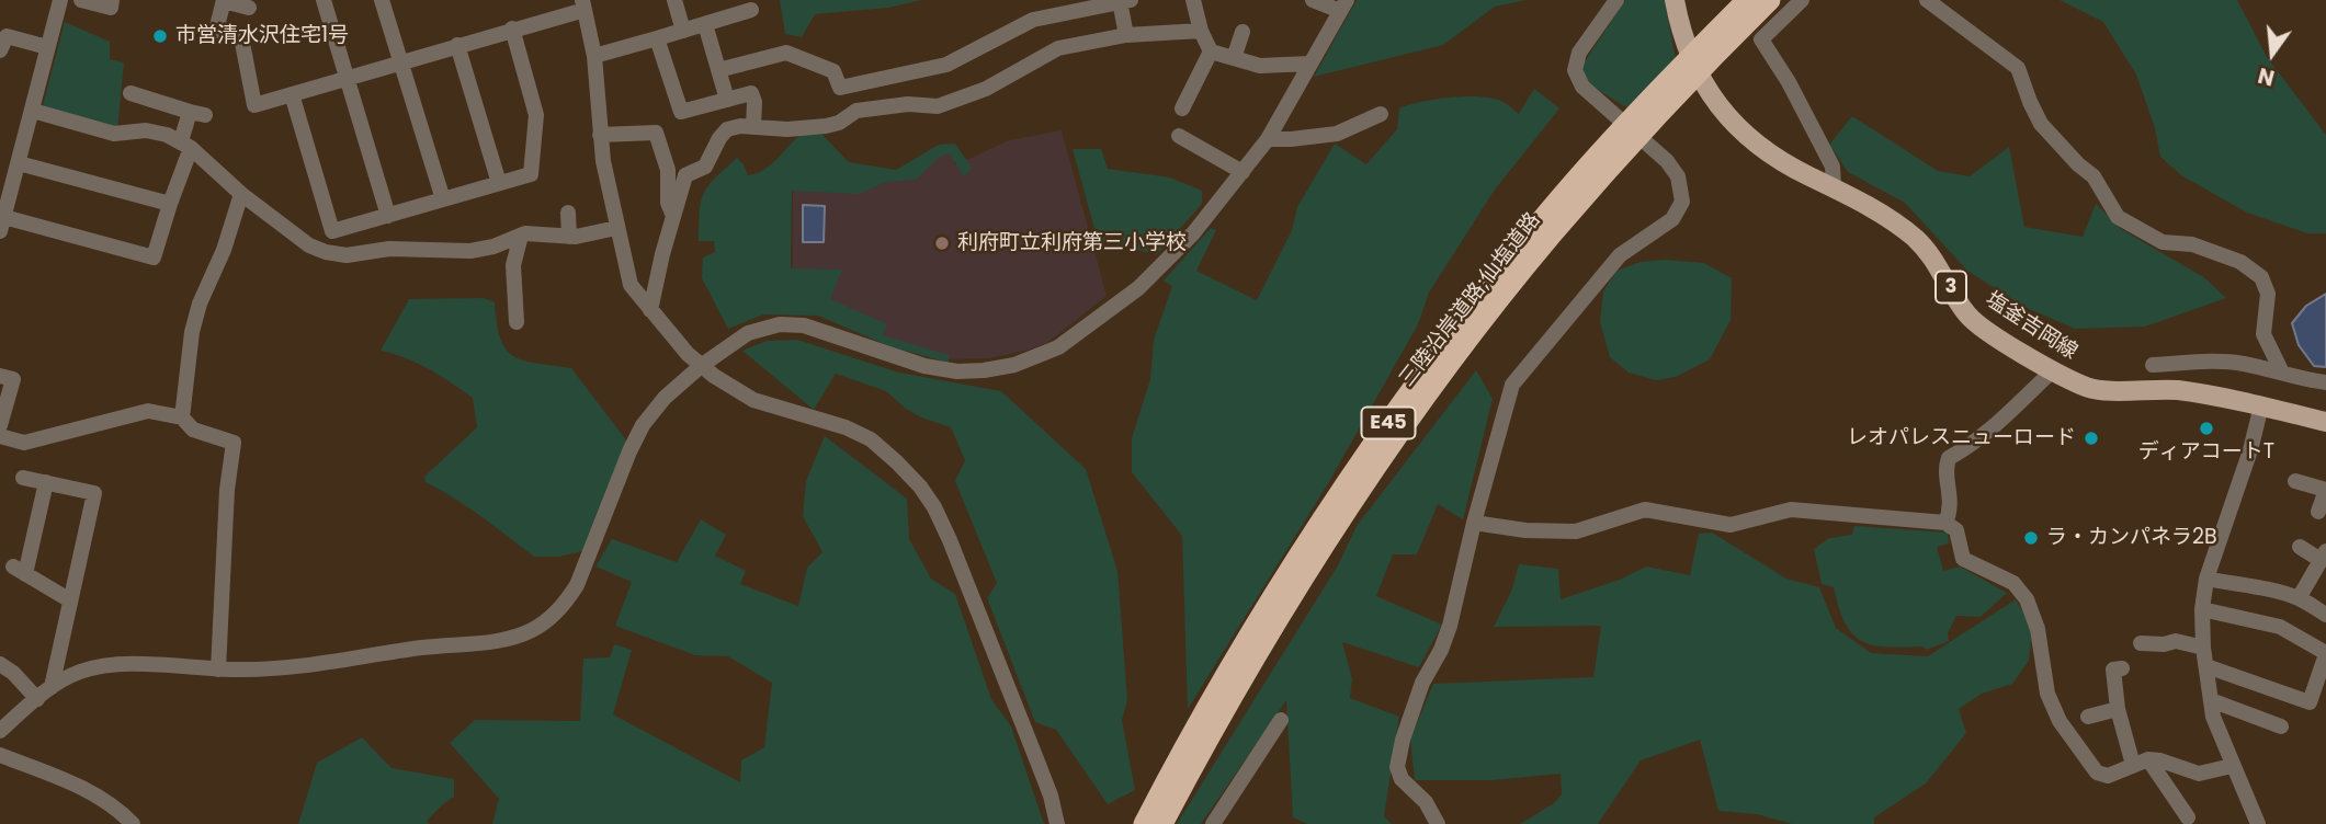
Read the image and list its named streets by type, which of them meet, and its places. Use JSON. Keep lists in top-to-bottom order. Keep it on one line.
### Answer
{"streets":{"highway":["三陸沿岸道路;仙塩道路","E45"],"main road":["3","塩釜吉岡線"]},"places":["市営清水沢住宅1号","利府町立利府第三小学校","ディアコートT","レオパレスニューロード","ラ・カンパネラ2B"],"north":"bottom"}
